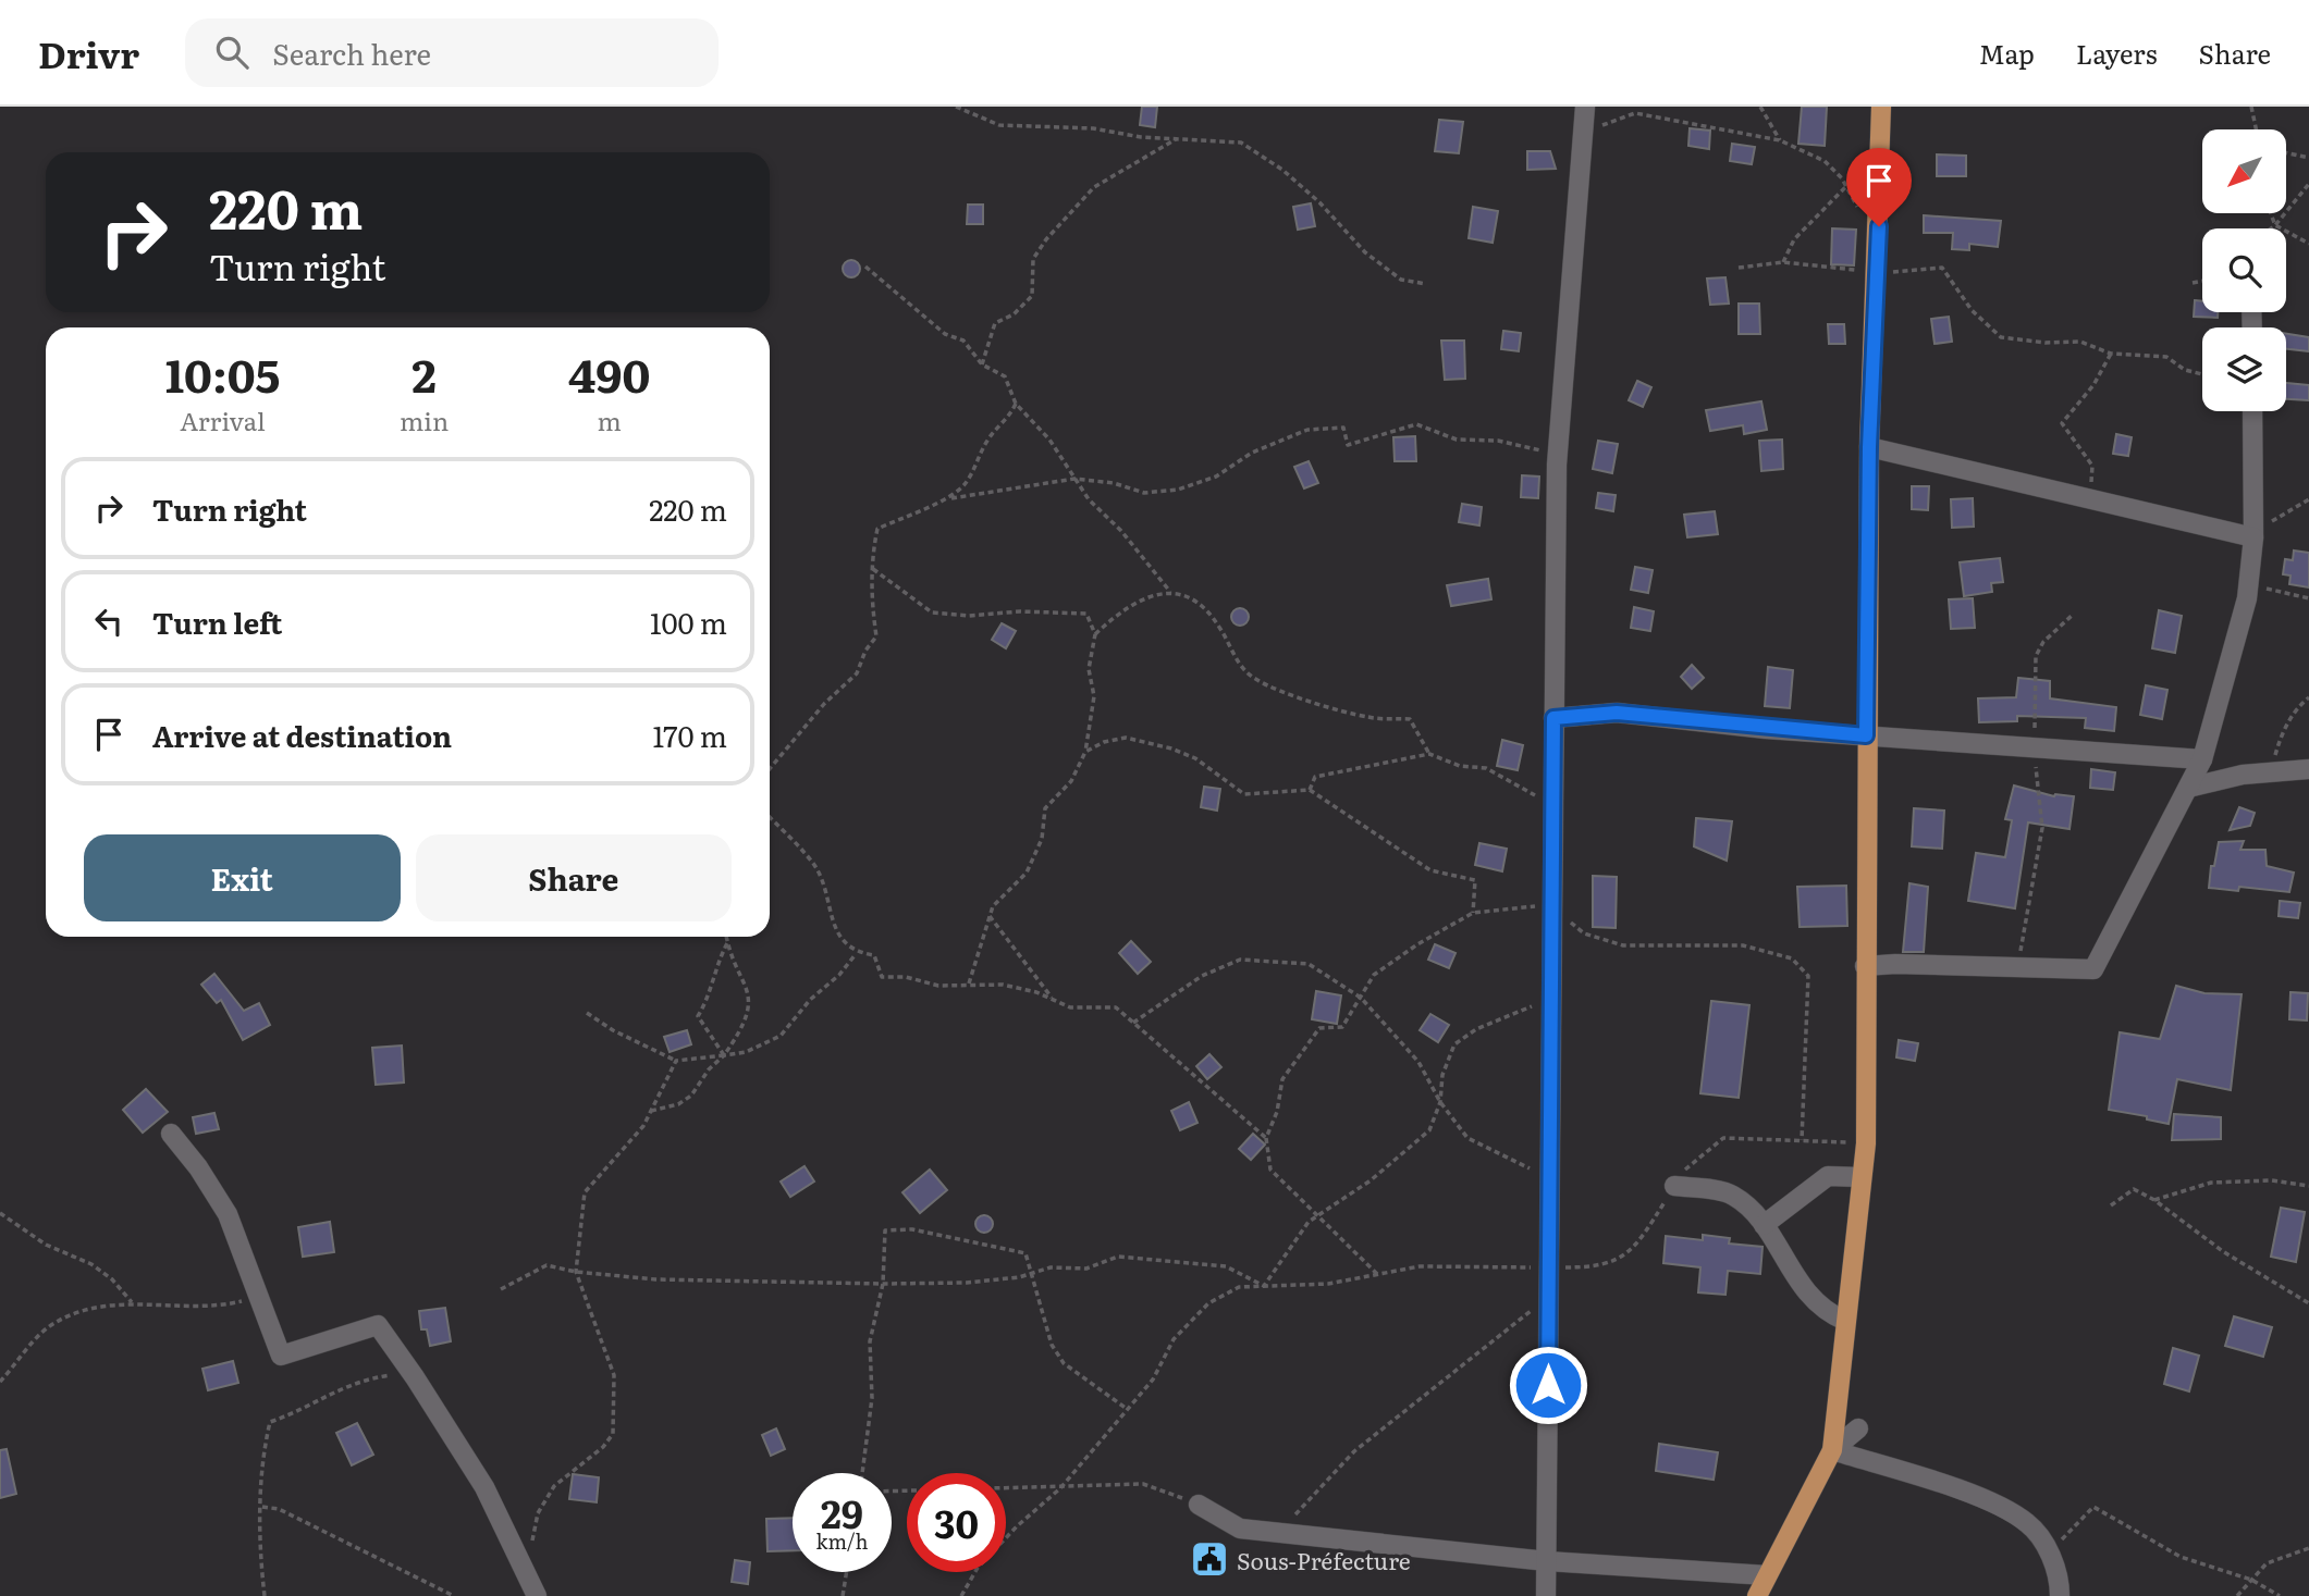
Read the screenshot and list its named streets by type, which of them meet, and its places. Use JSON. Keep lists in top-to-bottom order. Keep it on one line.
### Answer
{"places":{"public building":["Sous-Préfecture"]},"north":"bottom left","page":{"header":"Drivr","search":"Search here","nav":["Map","Layers","Share"],"turn":["220 m","Turn right"],"eta":["10:05","Arrival","2","min","490","m"],"list":[{"name":"Turn right","value":"220 m"},{"name":"Turn left","value":"100 m"},{"name":"Arrive at destination","value":"170 m"}],"buttons":["Exit","Share"],"speed":"29 km/h","limit":"30"}}
